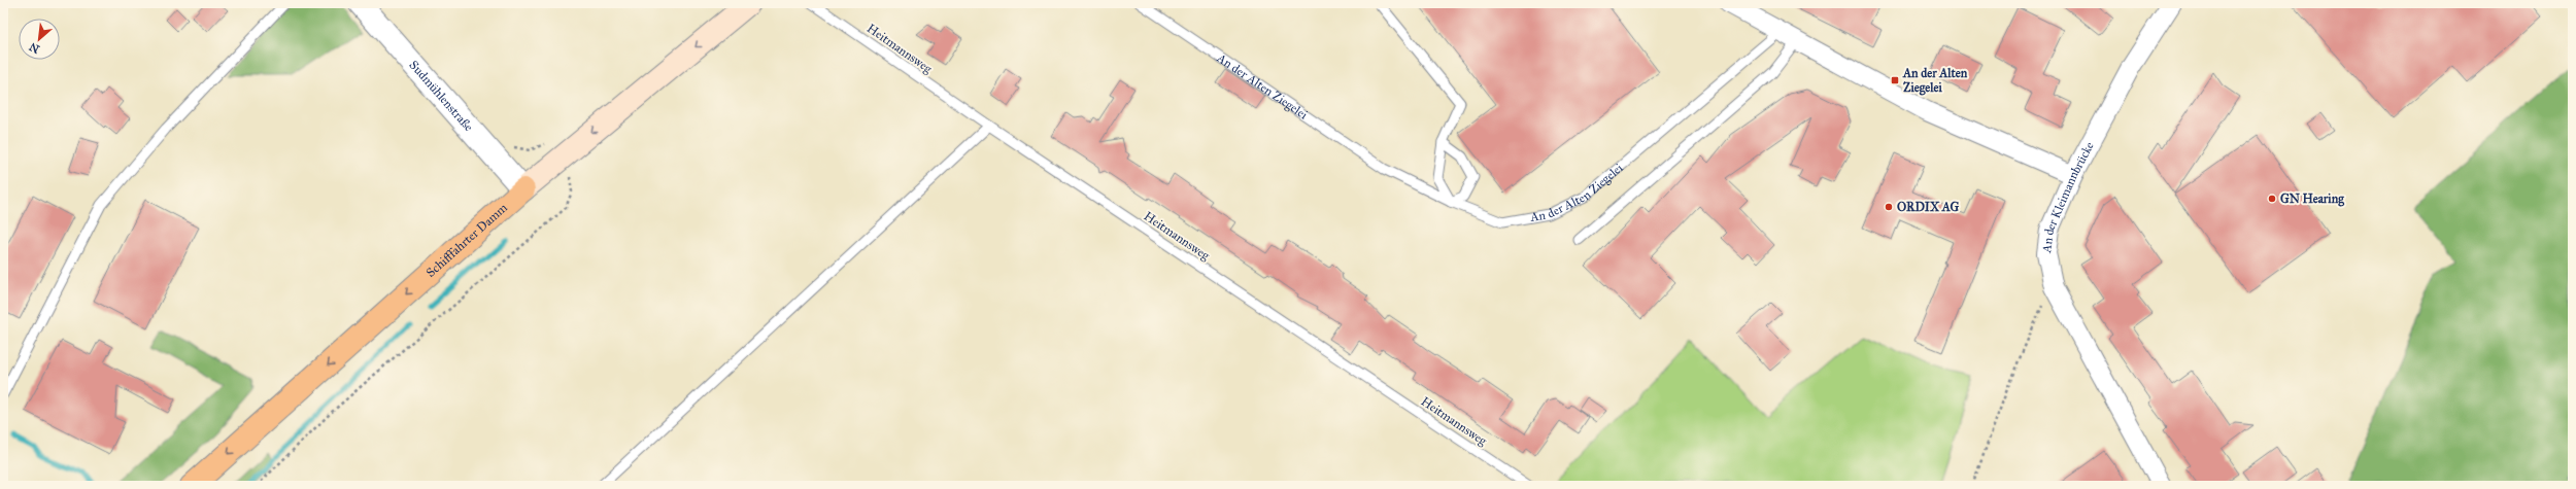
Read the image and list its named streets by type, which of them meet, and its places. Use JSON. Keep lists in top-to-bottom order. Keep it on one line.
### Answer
{"streets":{"main road":["Schifffahrter Damm"],"street":["Sudmühlenstraße","An der Kleimannbrücke"],"lane":["Heitmannsweg","An der Alten Ziegelei"]},"crossings":[["Sudmühlenstraße","Schifffahrter Damm"]],"one_way":["Schifffahrter Damm"],"places":{"transit":["An der Alten Ziegelei"],"other":["GN Hearing","ORDIX AG"]},"north":"bottom left"}
